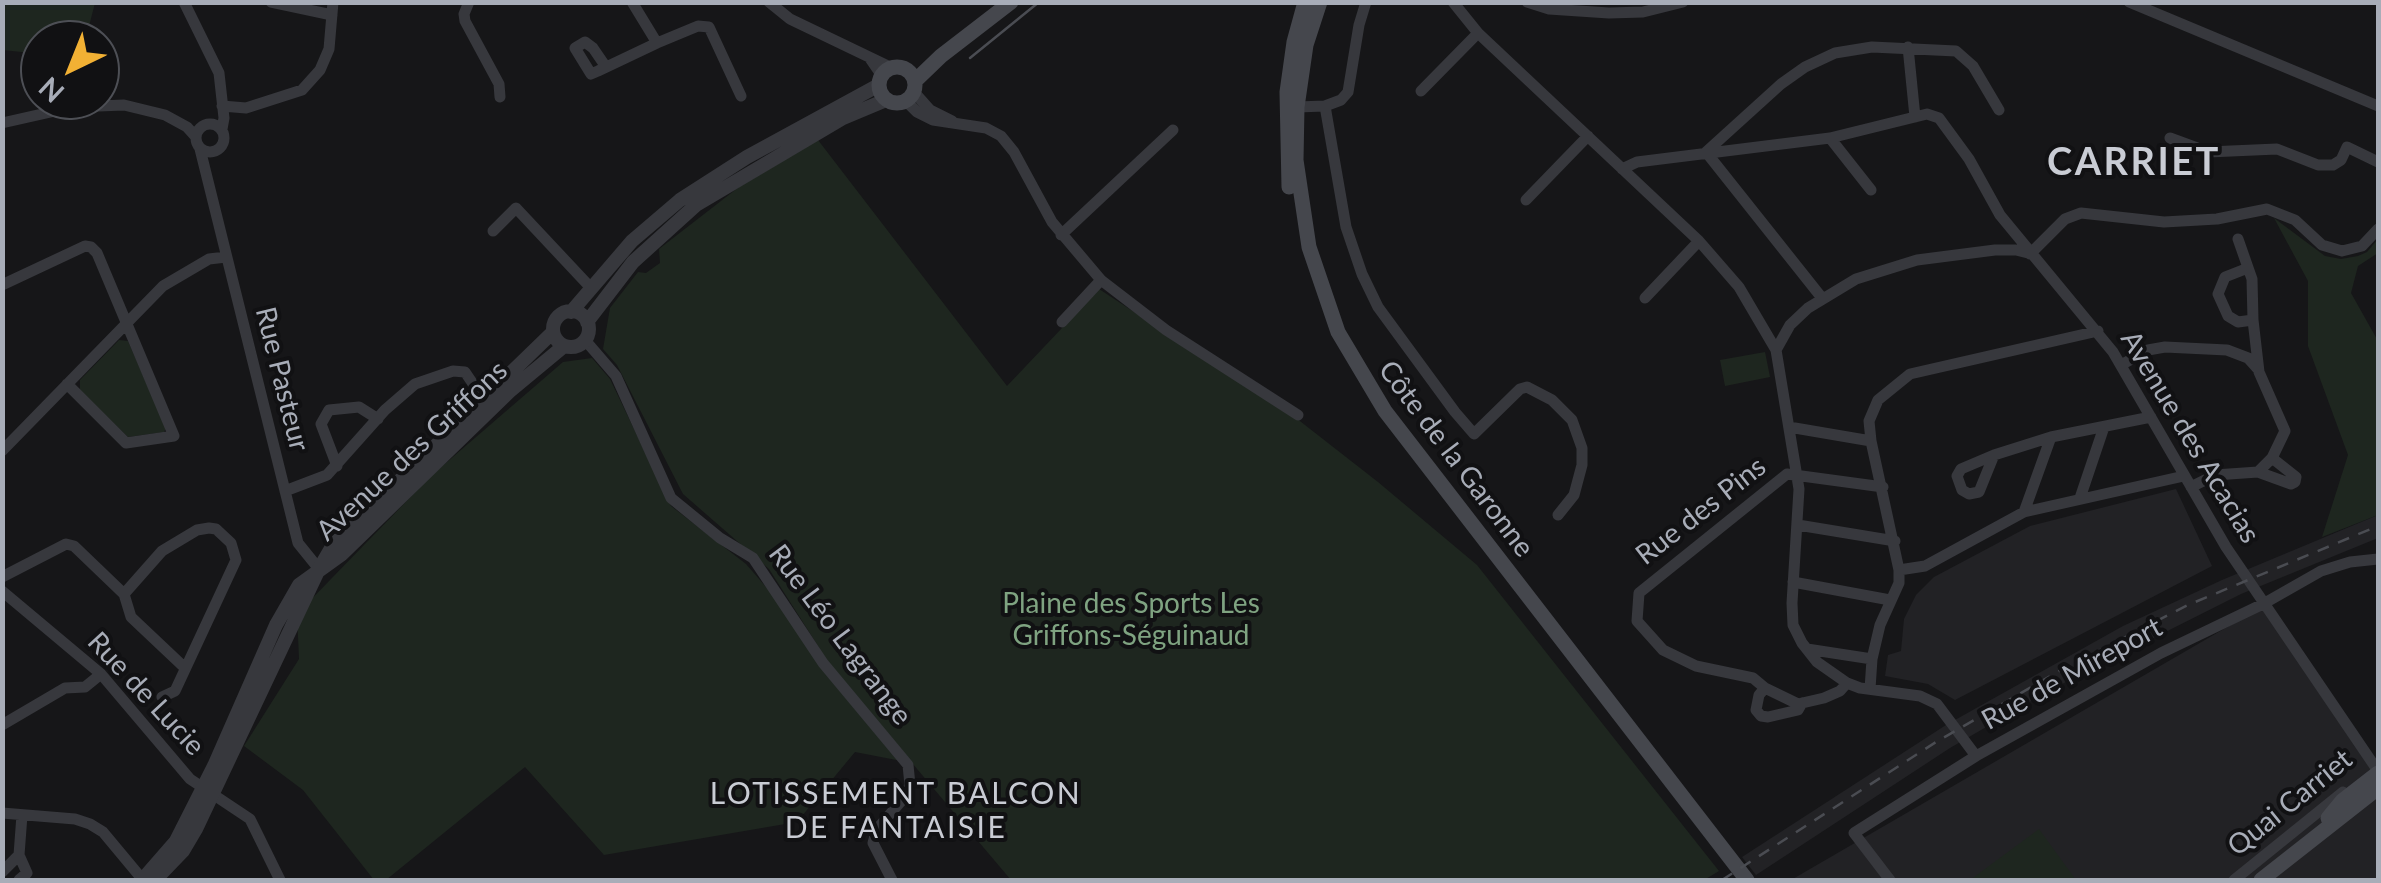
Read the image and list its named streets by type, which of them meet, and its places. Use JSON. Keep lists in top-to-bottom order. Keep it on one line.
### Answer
{"streets":{"main road":["Côte de la Garonne","Quai Carriet"],"street":["Rue Pasteur","Avenue des Acacias","Avenue des Griffons","Rue des Pins","Rue Léo Lagrange","Rue de Mireport","Rue de Lucie"]},"crossings":[["Rue Pasteur","Avenue des Griffons"],["Avenue des Acacias","Rue de Mireport"],["Avenue des Acacias","Quai Carriet"],["Avenue des Griffons","Rue Léo Lagrange"]],"districts":["CARRIET","LOTISSEMENT BALCON DE FANTAISIE"],"parks":["Plaine des Sports Les Griffons-Séguinaud"],"north":"bottom left"}
